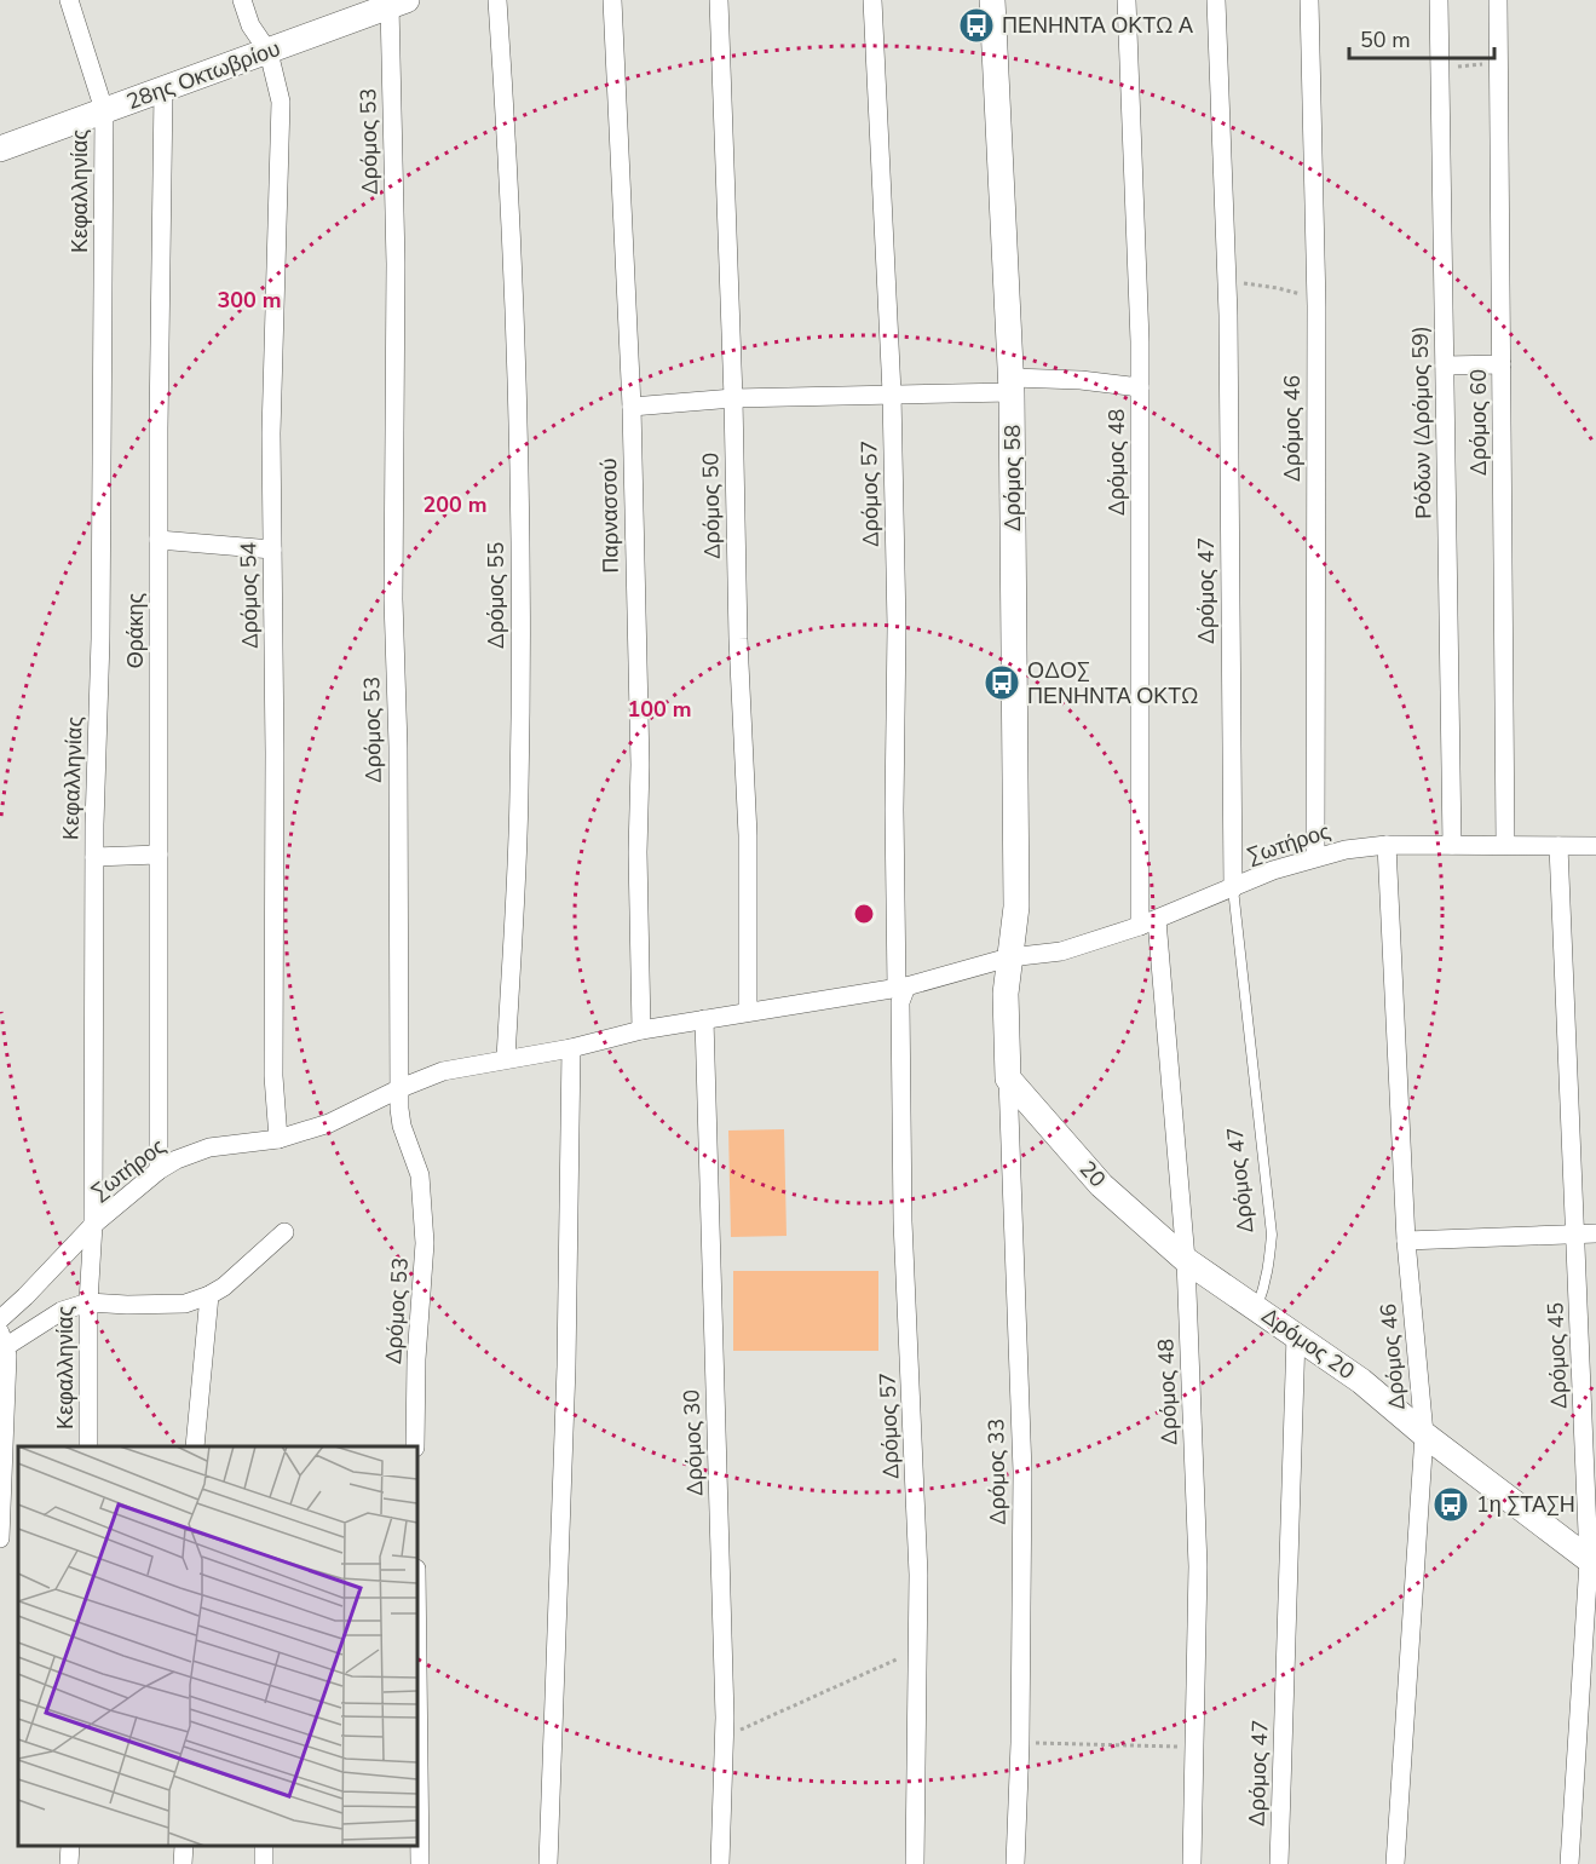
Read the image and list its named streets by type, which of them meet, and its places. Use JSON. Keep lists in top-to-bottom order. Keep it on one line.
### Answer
{"streets":{"street":["28ης Οκτωβρίου","Δρόμος 53","Κεφαλληνίας","Ρόδων (Δρόμος 59)","Δρόμος 60","Δρόμος 46","Δρόμος 48","Δρόμος 58","Δρόμος 57","Δρόμος 50","Παρνασσού","Δρόμος 47","Δρόμος 54","Δρόμος 55","Θράκης","Σωτήρος","20","Δρόμος 20","Δρόμος 45","Δρόμος 30","Δρόμος 33"]},"crossings":[["28ης Οκτωβρίου","Δρόμος 53"],["28ης Οκτωβρίου","Κεφαλληνίας"],["28ης Οκτωβρίου","Δρόμος 54"],["28ης Οκτωβρίου","Θράκης"],["Δρόμος 53","Σωτήρος"],["Κεφαλληνίας","Σωτήρος"],["Ρόδων (Δρόμος 59)","Σωτήρος"],["Δρόμος 60","Σωτήρος"],["Δρόμος 46","Σωτήρος"],["Δρόμος 46","Δρόμος 20"],["Δρόμος 48","Σωτήρος"],["Δρόμος 48","20"],["Δρόμος 48","Δρόμος 20"],["Δρόμος 58","Σωτήρος"],["Δρόμος 58","20"],["Δρόμος 58","Δρόμος 33"],["Δρόμος 57","Σωτήρος"],["Δρόμος 50","Σωτήρος"],["Παρνασσού","Σωτήρος"],["Δρόμος 47","Σωτήρος"],["Δρόμος 47","Δρόμος 20"],["Δρόμος 54","Σωτήρος"],["Δρόμος 55","Σωτήρος"],["Θράκης","Σωτήρος"],["Σωτήρος","Δρόμος 45"],["Σωτήρος","Δρόμος 30"],["20","Δρόμος 20"],["20","Δρόμος 33"]],"places":{"bus stop":["ΠΕΝΗΝΤΑ ΟΚΤΩ Α","ΟΔΟΣ ΠΕΝΗΝΤΑ ΟΚΤΩ","1η ΣΤΑΣΗ"]},"scale_bar":"50 m","rings":["300 m","200 m","100 m"]}
